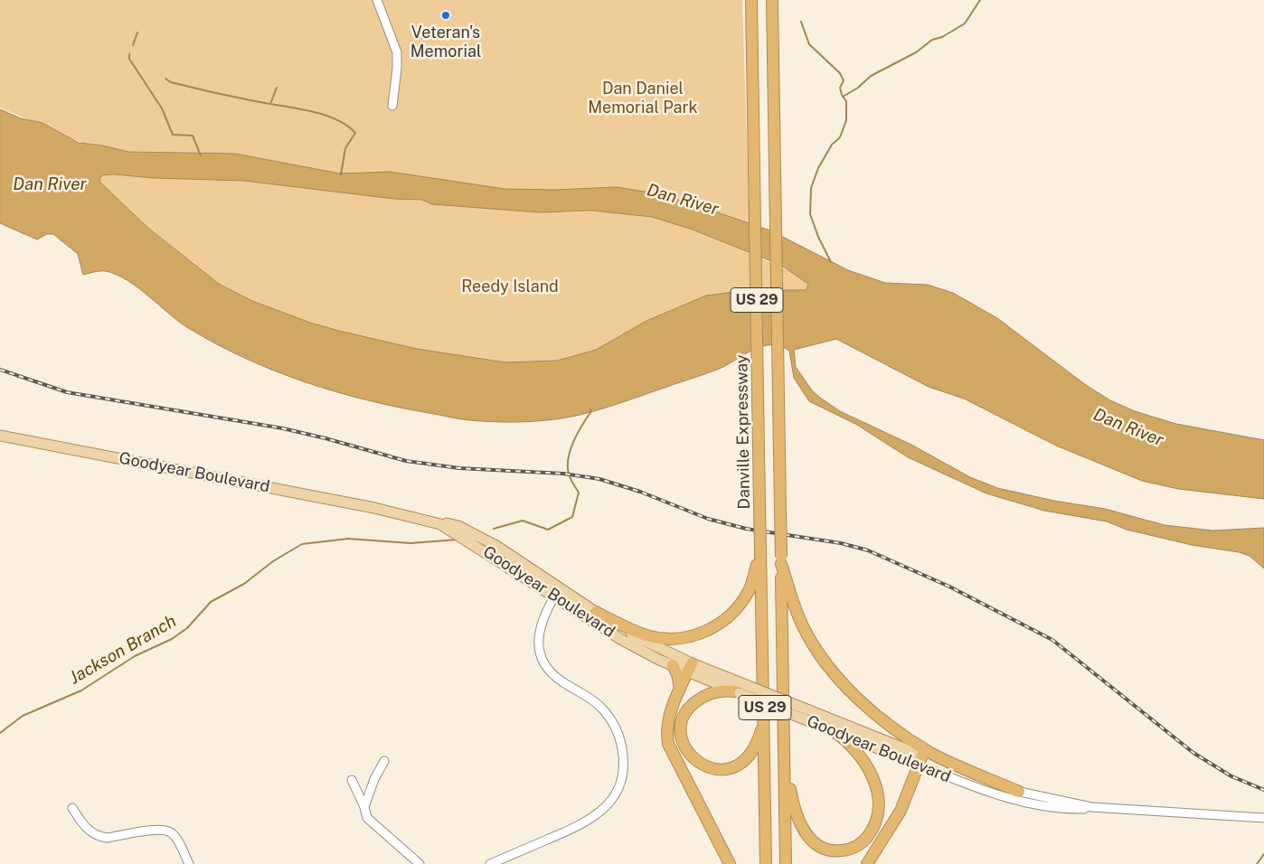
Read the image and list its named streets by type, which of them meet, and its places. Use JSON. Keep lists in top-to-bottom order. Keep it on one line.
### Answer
{"streets":{"highway":["US 29","Danville Expressway"],"main road":["Goodyear Boulevard"]},"water":["Dan River","Jackson Branch"],"parks":["Dan Daniel Memorial Park","Reedy Island"],"places":["Veteran's Memorial"]}
